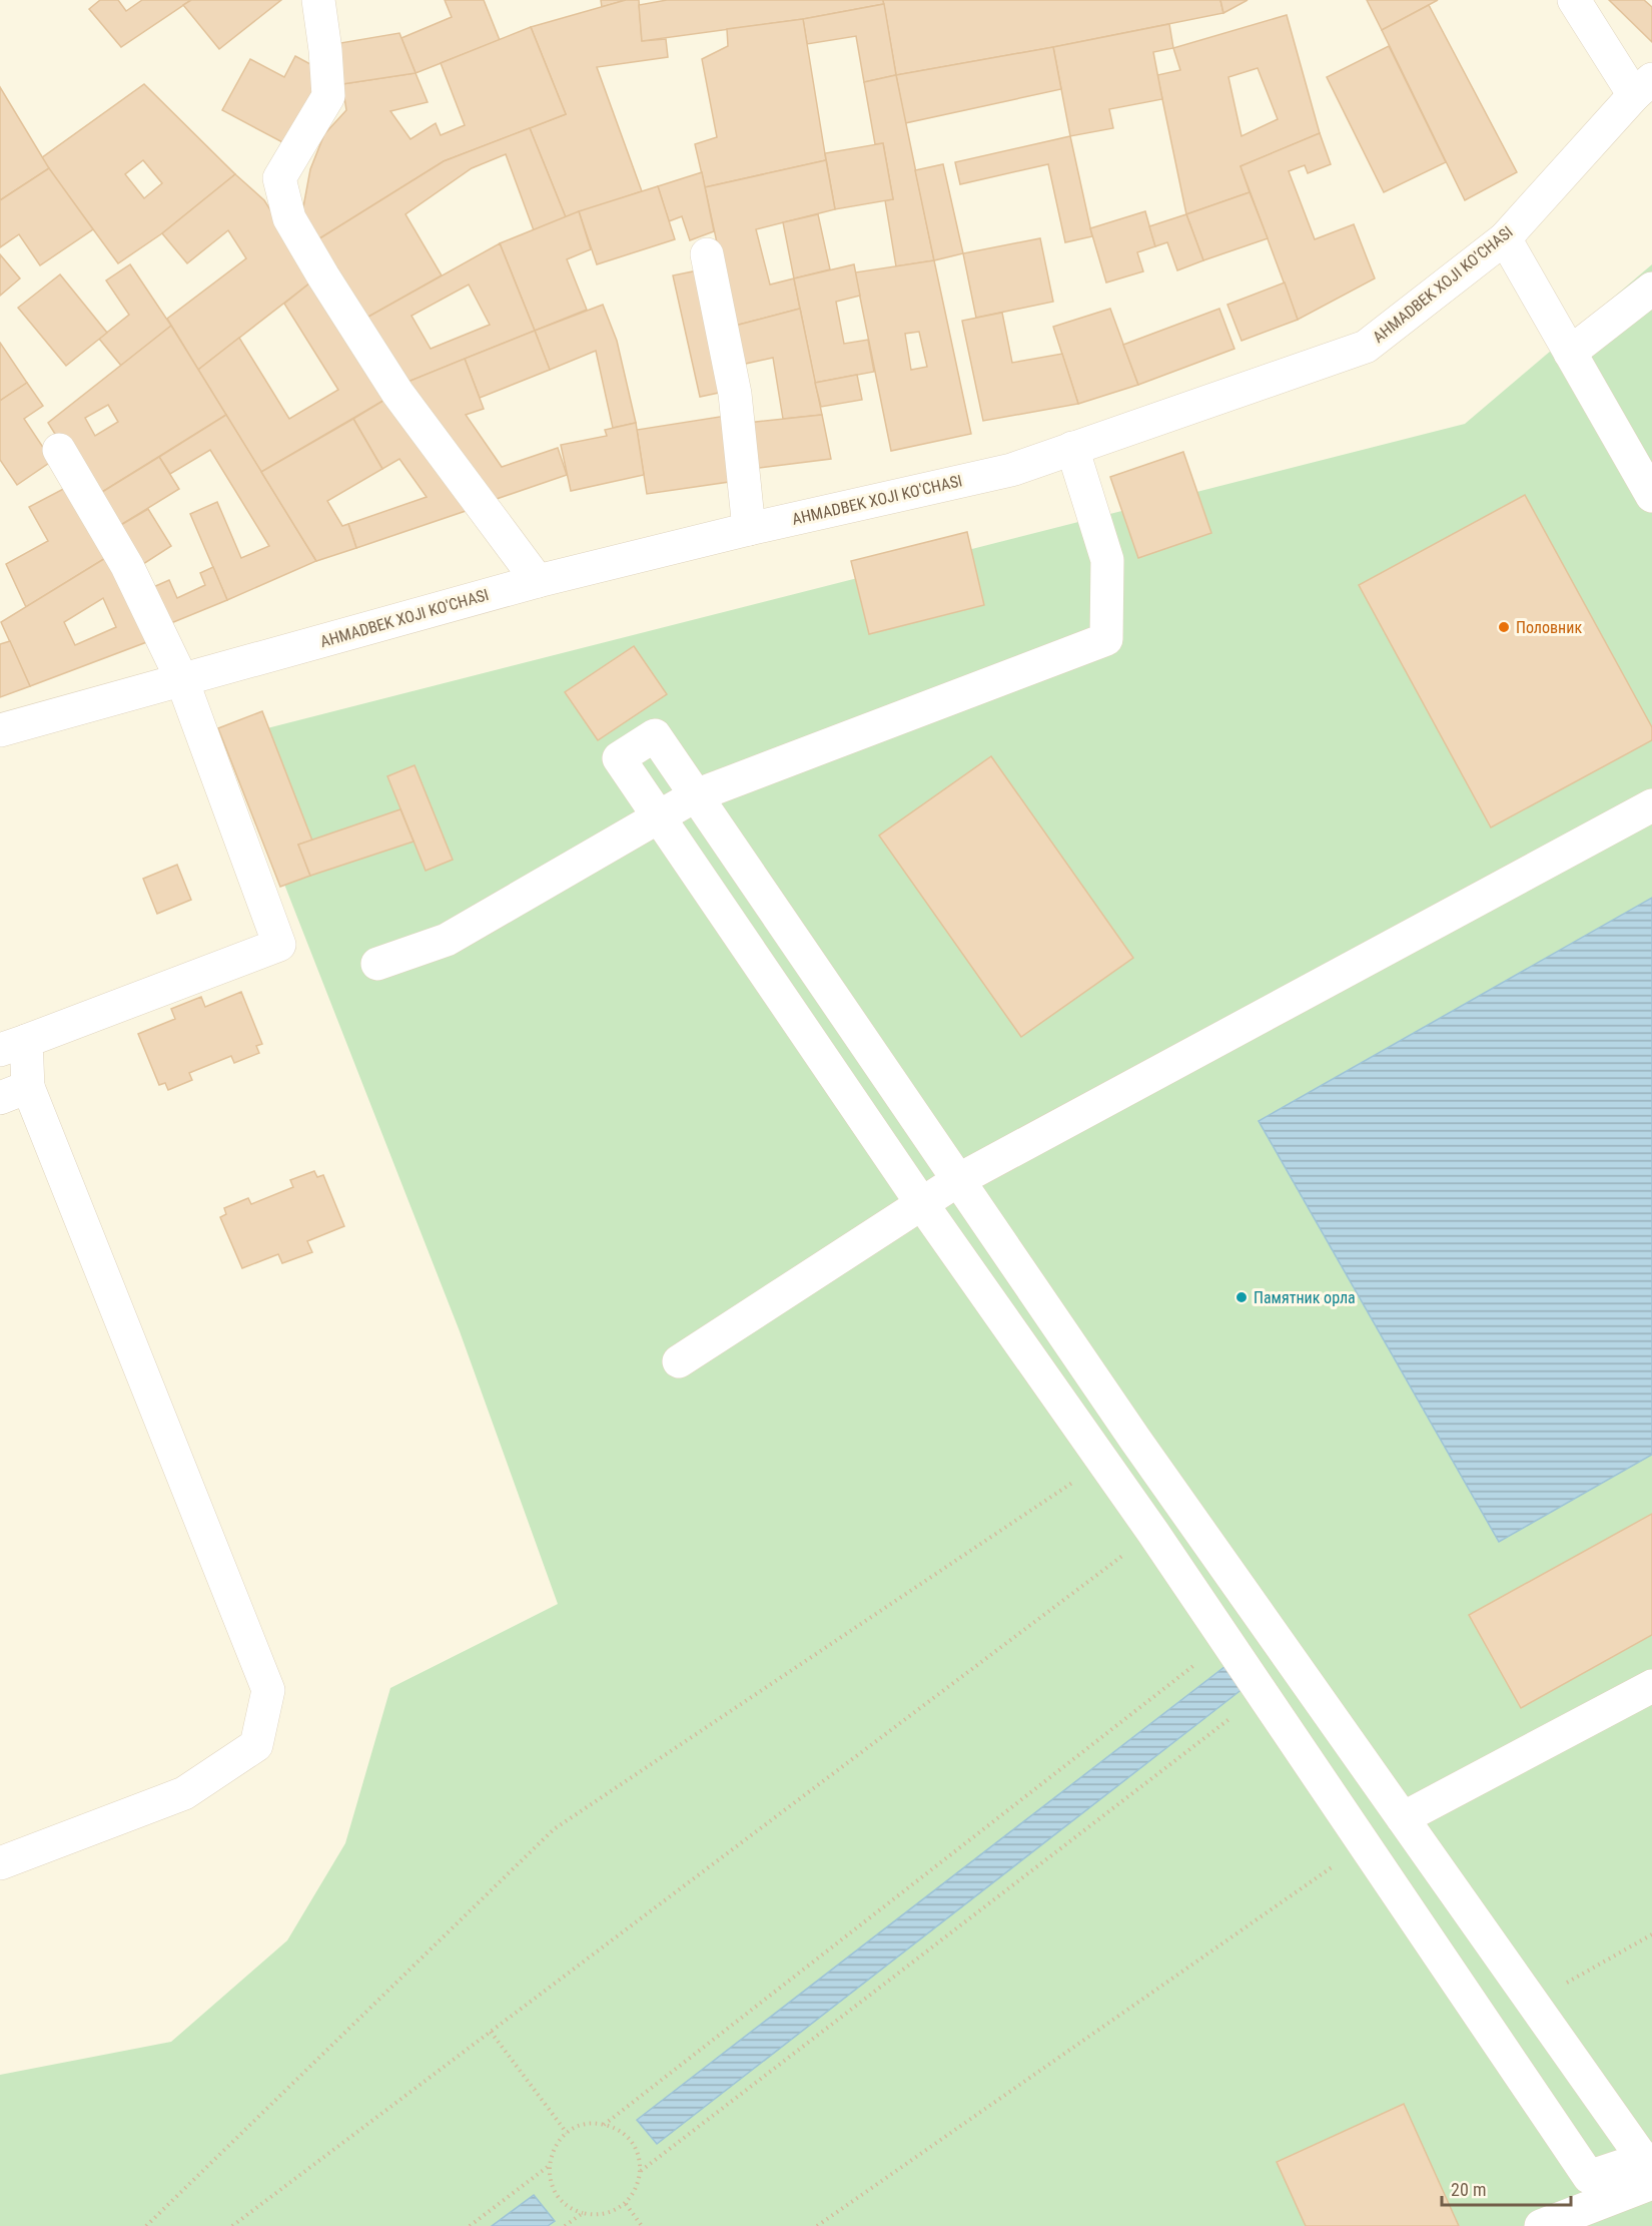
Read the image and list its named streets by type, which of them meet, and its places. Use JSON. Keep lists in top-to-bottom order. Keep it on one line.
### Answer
{"streets":{"street":["AHMADBEK XOJI KO'CHASI"]},"places":["Половник","Памятник орла"],"scale_bar":"20 m"}
